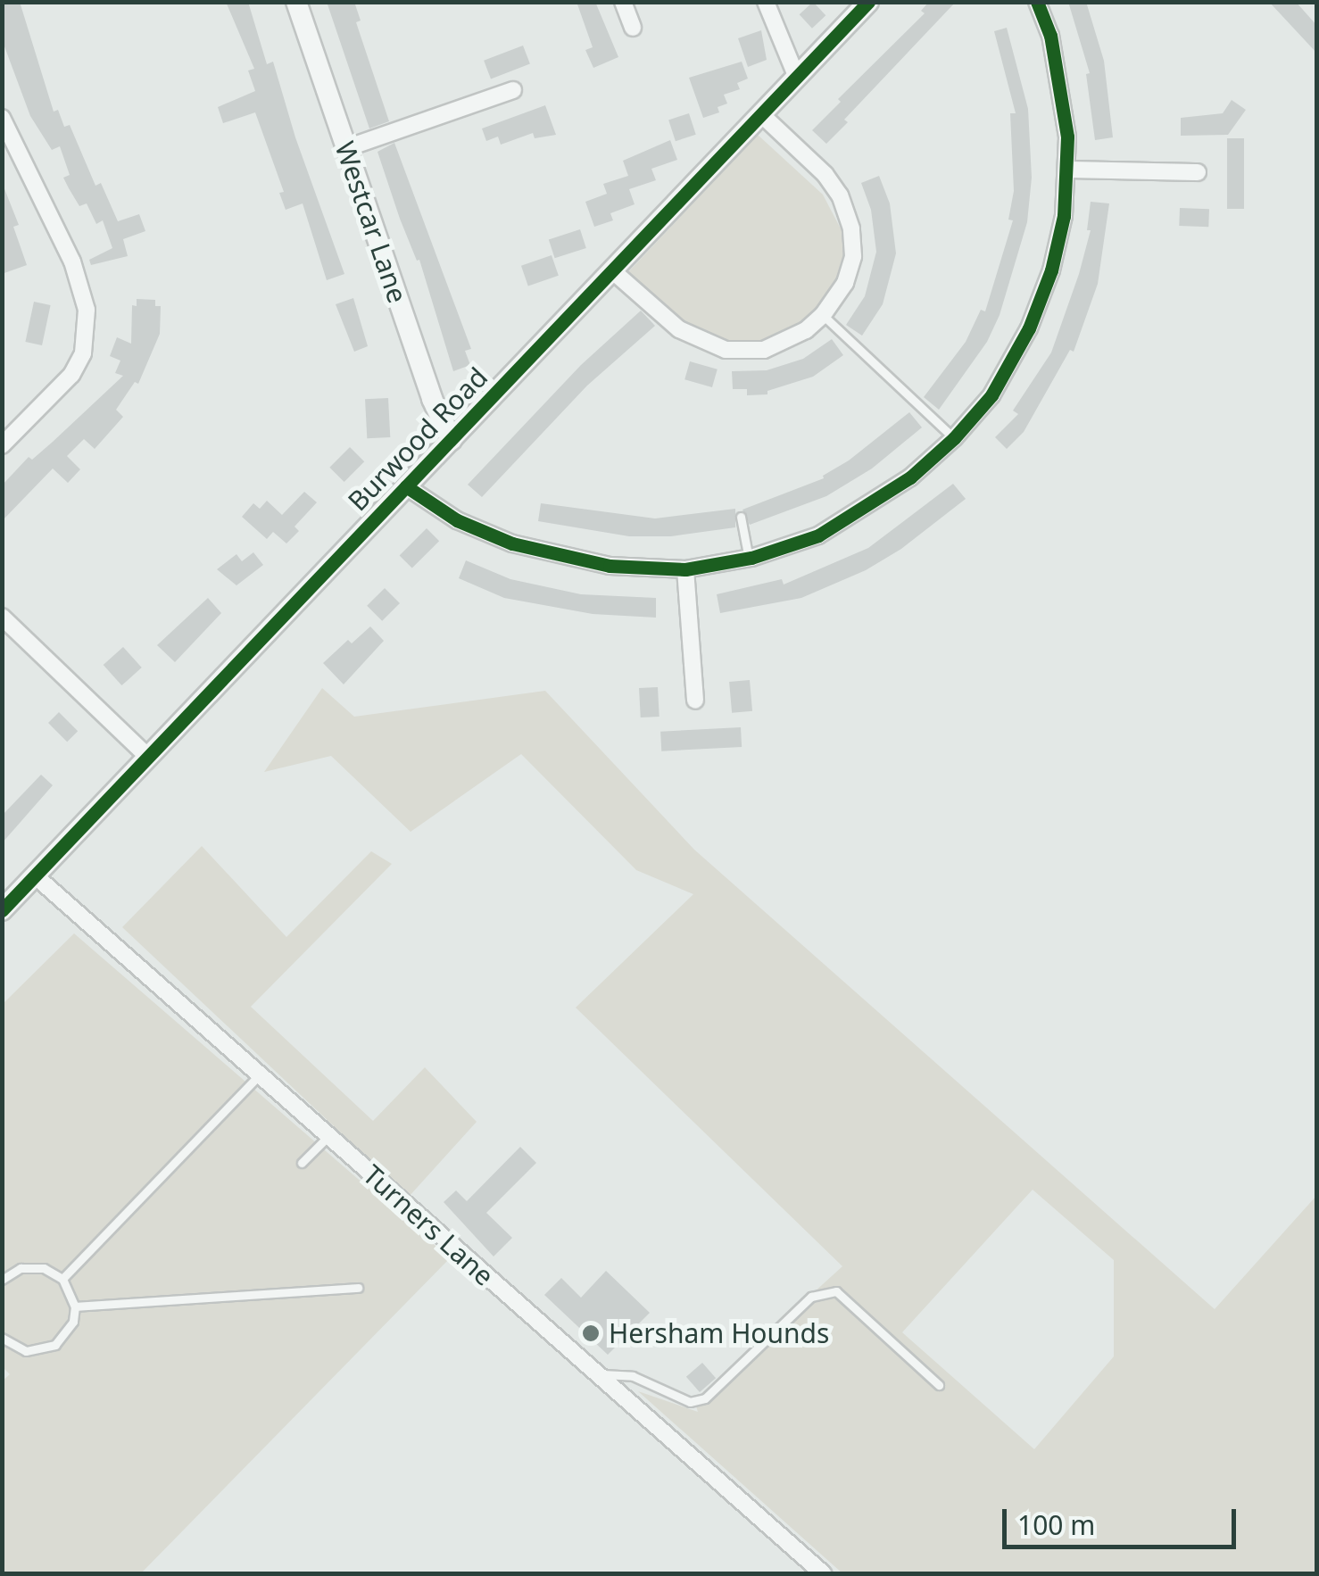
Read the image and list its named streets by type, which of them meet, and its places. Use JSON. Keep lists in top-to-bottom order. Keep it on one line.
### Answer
{"streets":{"street":["Westcar Lane","Burwood Road","Turners Lane"]},"crossings":[["Westcar Lane","Burwood Road"],["Burwood Road","Turners Lane"]],"places":["Hersham Hounds"],"scale_bar":"100 m"}
